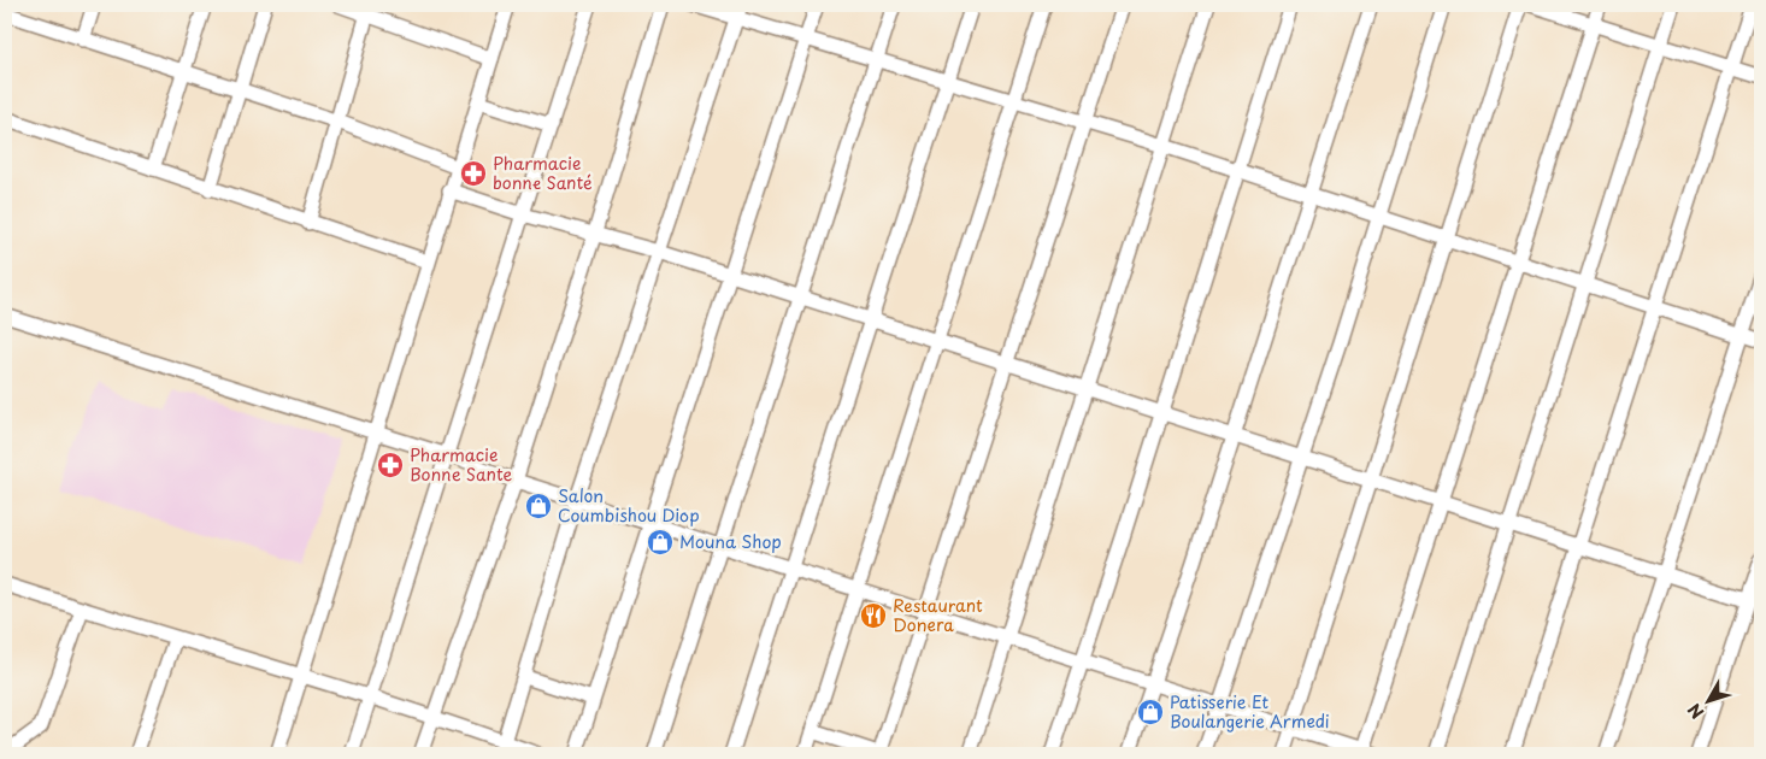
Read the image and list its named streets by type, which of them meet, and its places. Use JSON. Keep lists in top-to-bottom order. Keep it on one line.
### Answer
{"places":{"pharmacy":["Pharmacie bonne Santé","Pharmacie Bonne Sante"],"shop":["Salon Coumbishou Diop","Mouna Shop","Patisserie Et Boulangerie Armedi"],"restaurant":["Restaurant Donera"]},"north":"bottom left"}
